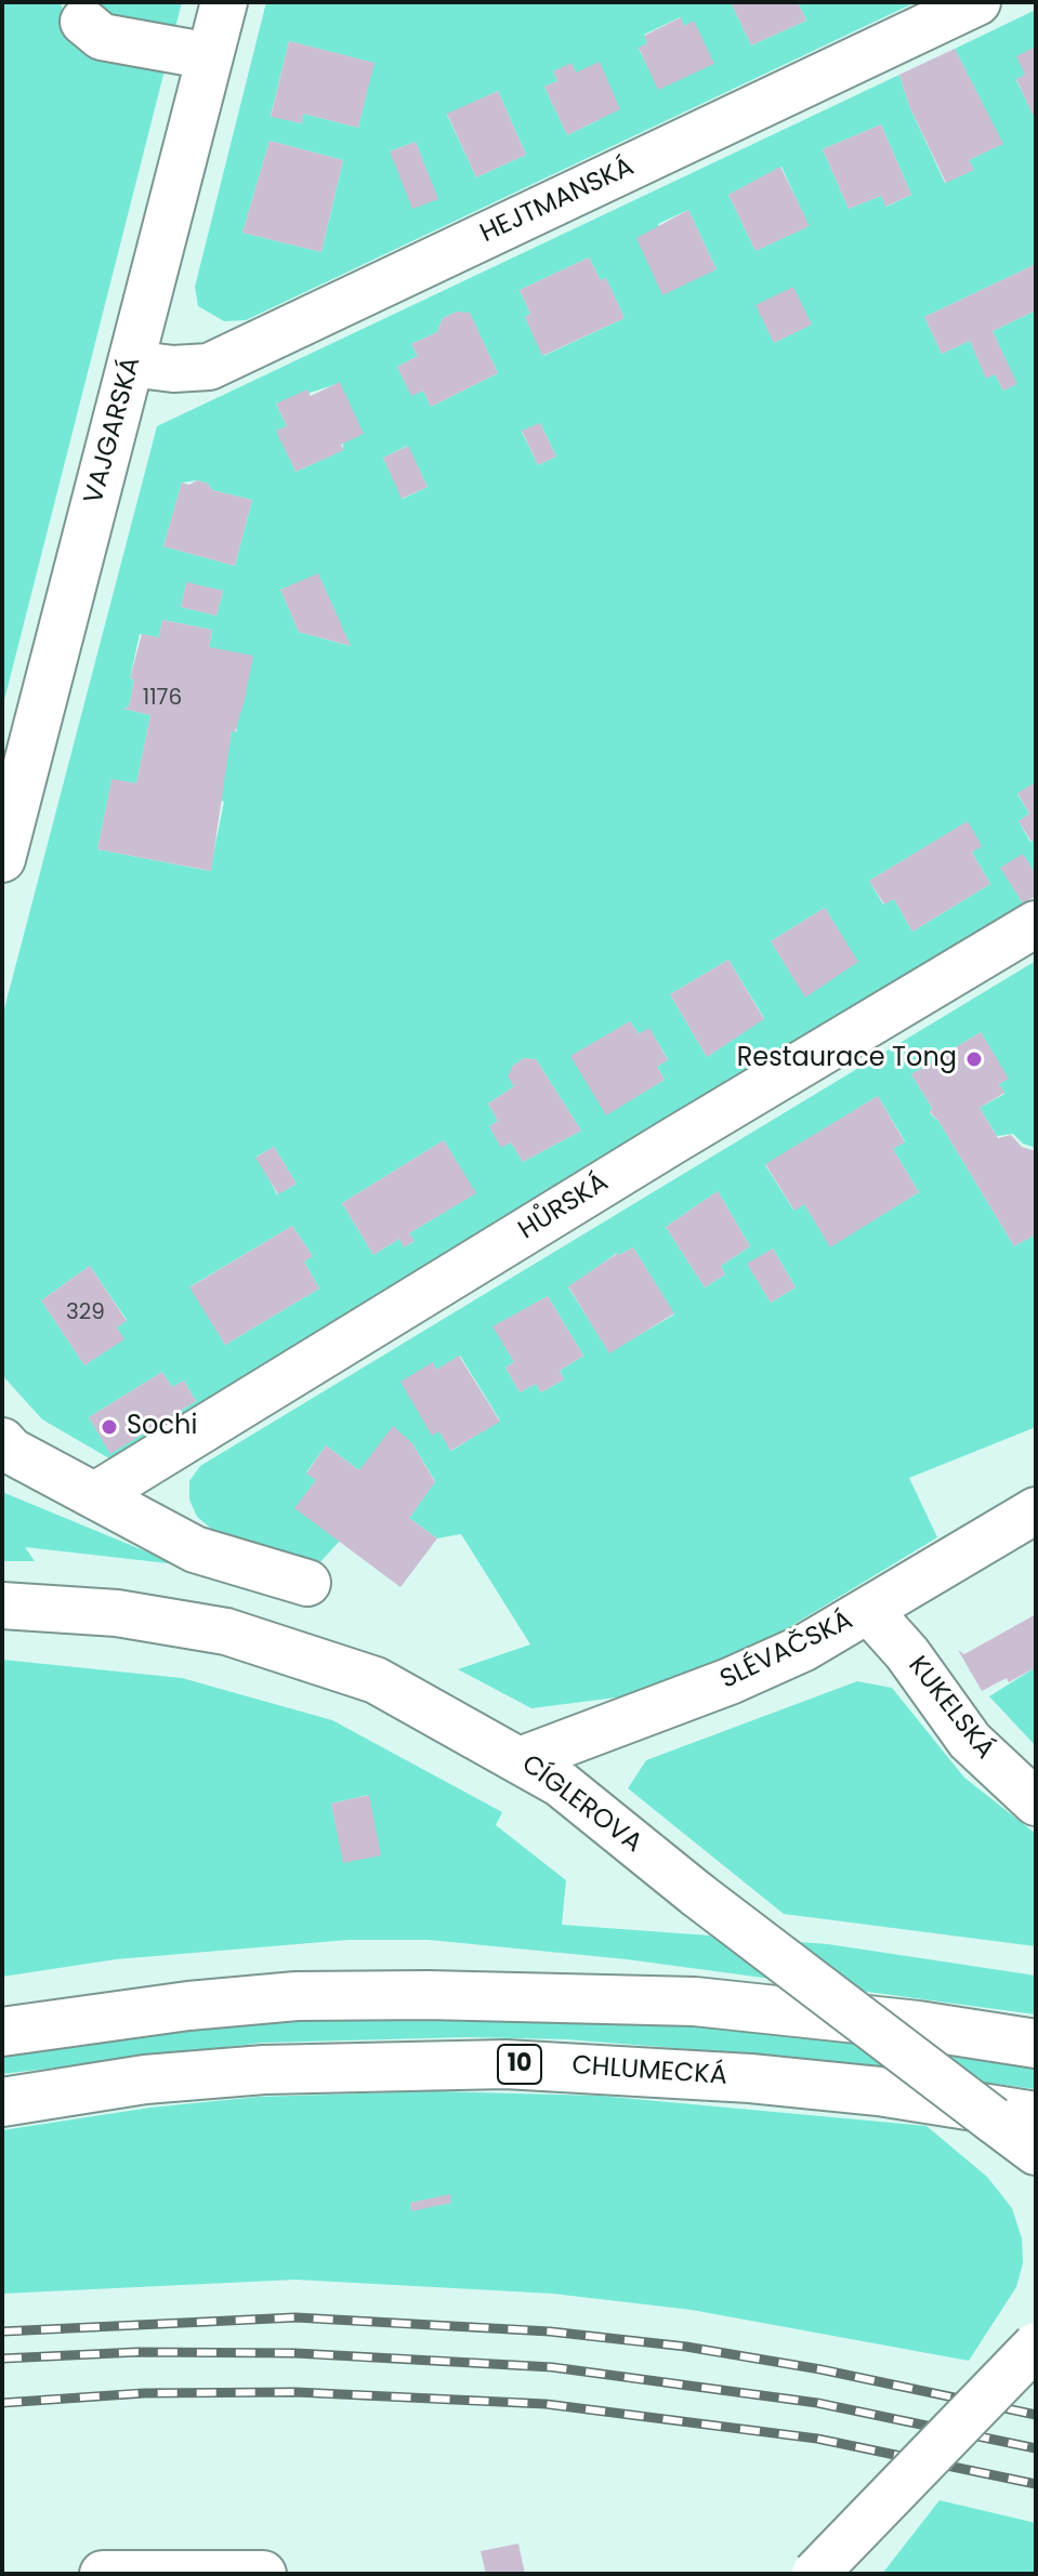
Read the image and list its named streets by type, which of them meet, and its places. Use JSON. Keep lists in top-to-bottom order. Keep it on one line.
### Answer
{"streets":{"main road":["10","CHLUMECKÁ"],"street":["HEJTMANSKÁ","VAJGARSKÁ","HŮRSKÁ","SLÉVAČSKÁ","KUKELSKÁ","CÍGLEROVA"]},"crossings":[["HEJTMANSKÁ","VAJGARSKÁ"],["SLÉVAČSKÁ","KUKELSKÁ"],["SLÉVAČSKÁ","CÍGLEROVA"]],"places":["Restaurace Tong","Sochi"],"house_numbers":["1176","329"]}
